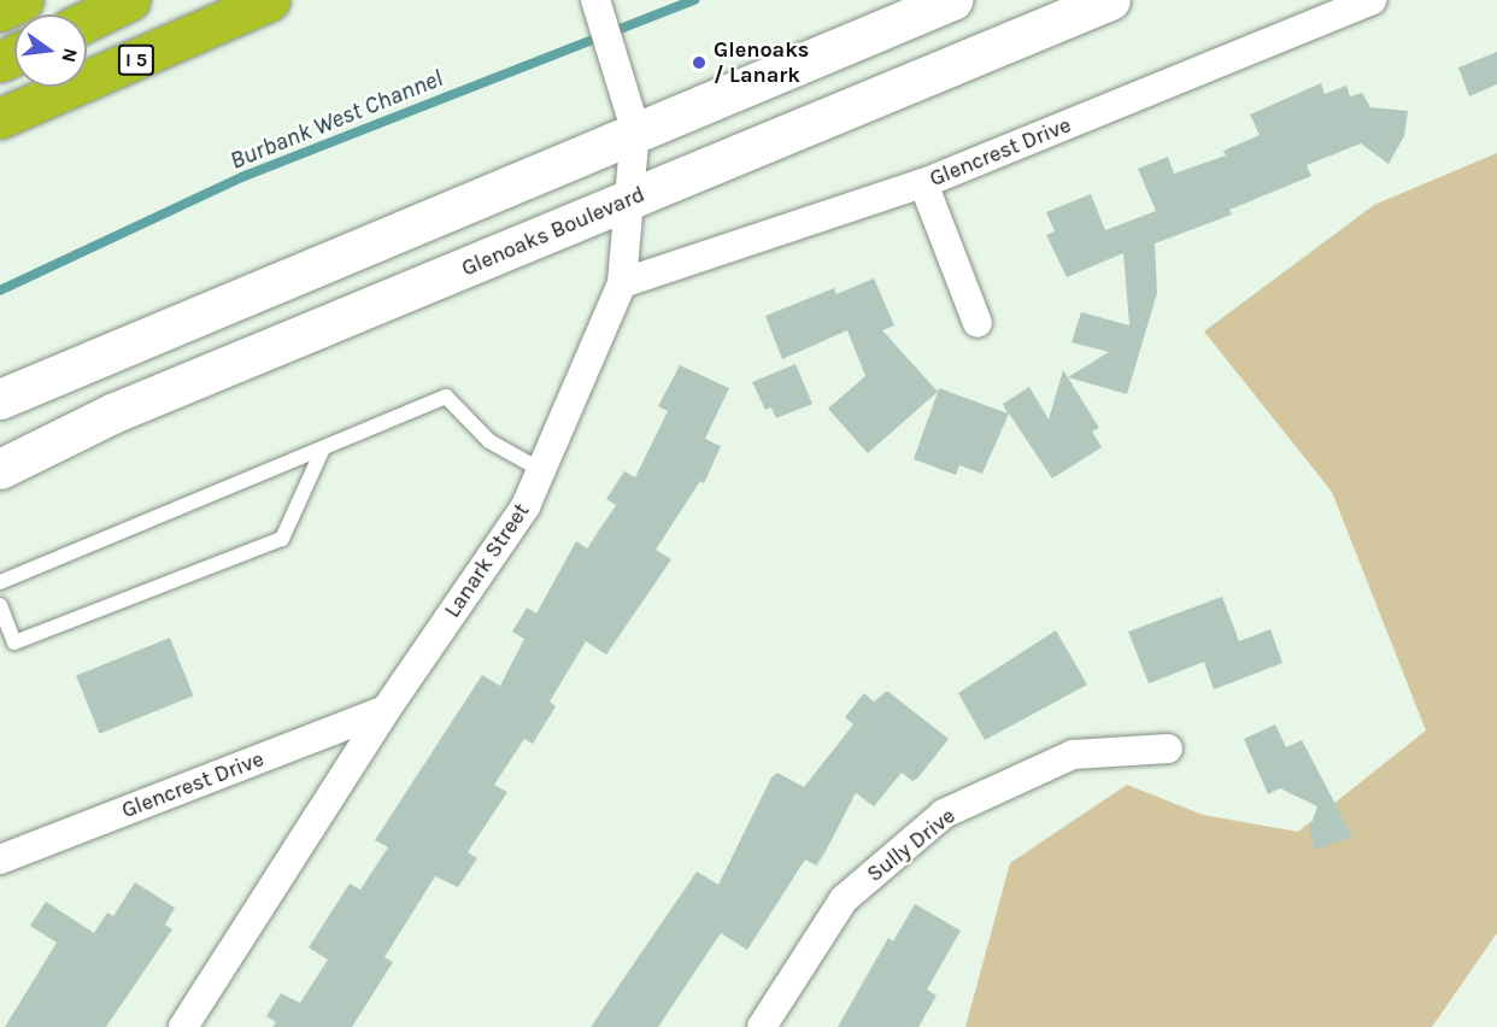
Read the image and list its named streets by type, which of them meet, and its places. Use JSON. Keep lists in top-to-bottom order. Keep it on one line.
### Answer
{"streets":{"highway":["I 5"],"main road":["Glenoaks Boulevard"],"street":["Glencrest Drive","Lanark Street","Sully Drive"]},"crossings":[["Glencrest Drive","Lanark Street"],["Glenoaks Boulevard","Lanark Street"]],"water":["Burbank West Channel"],"places":["Glenoaks / Lanark"],"north":"right"}
